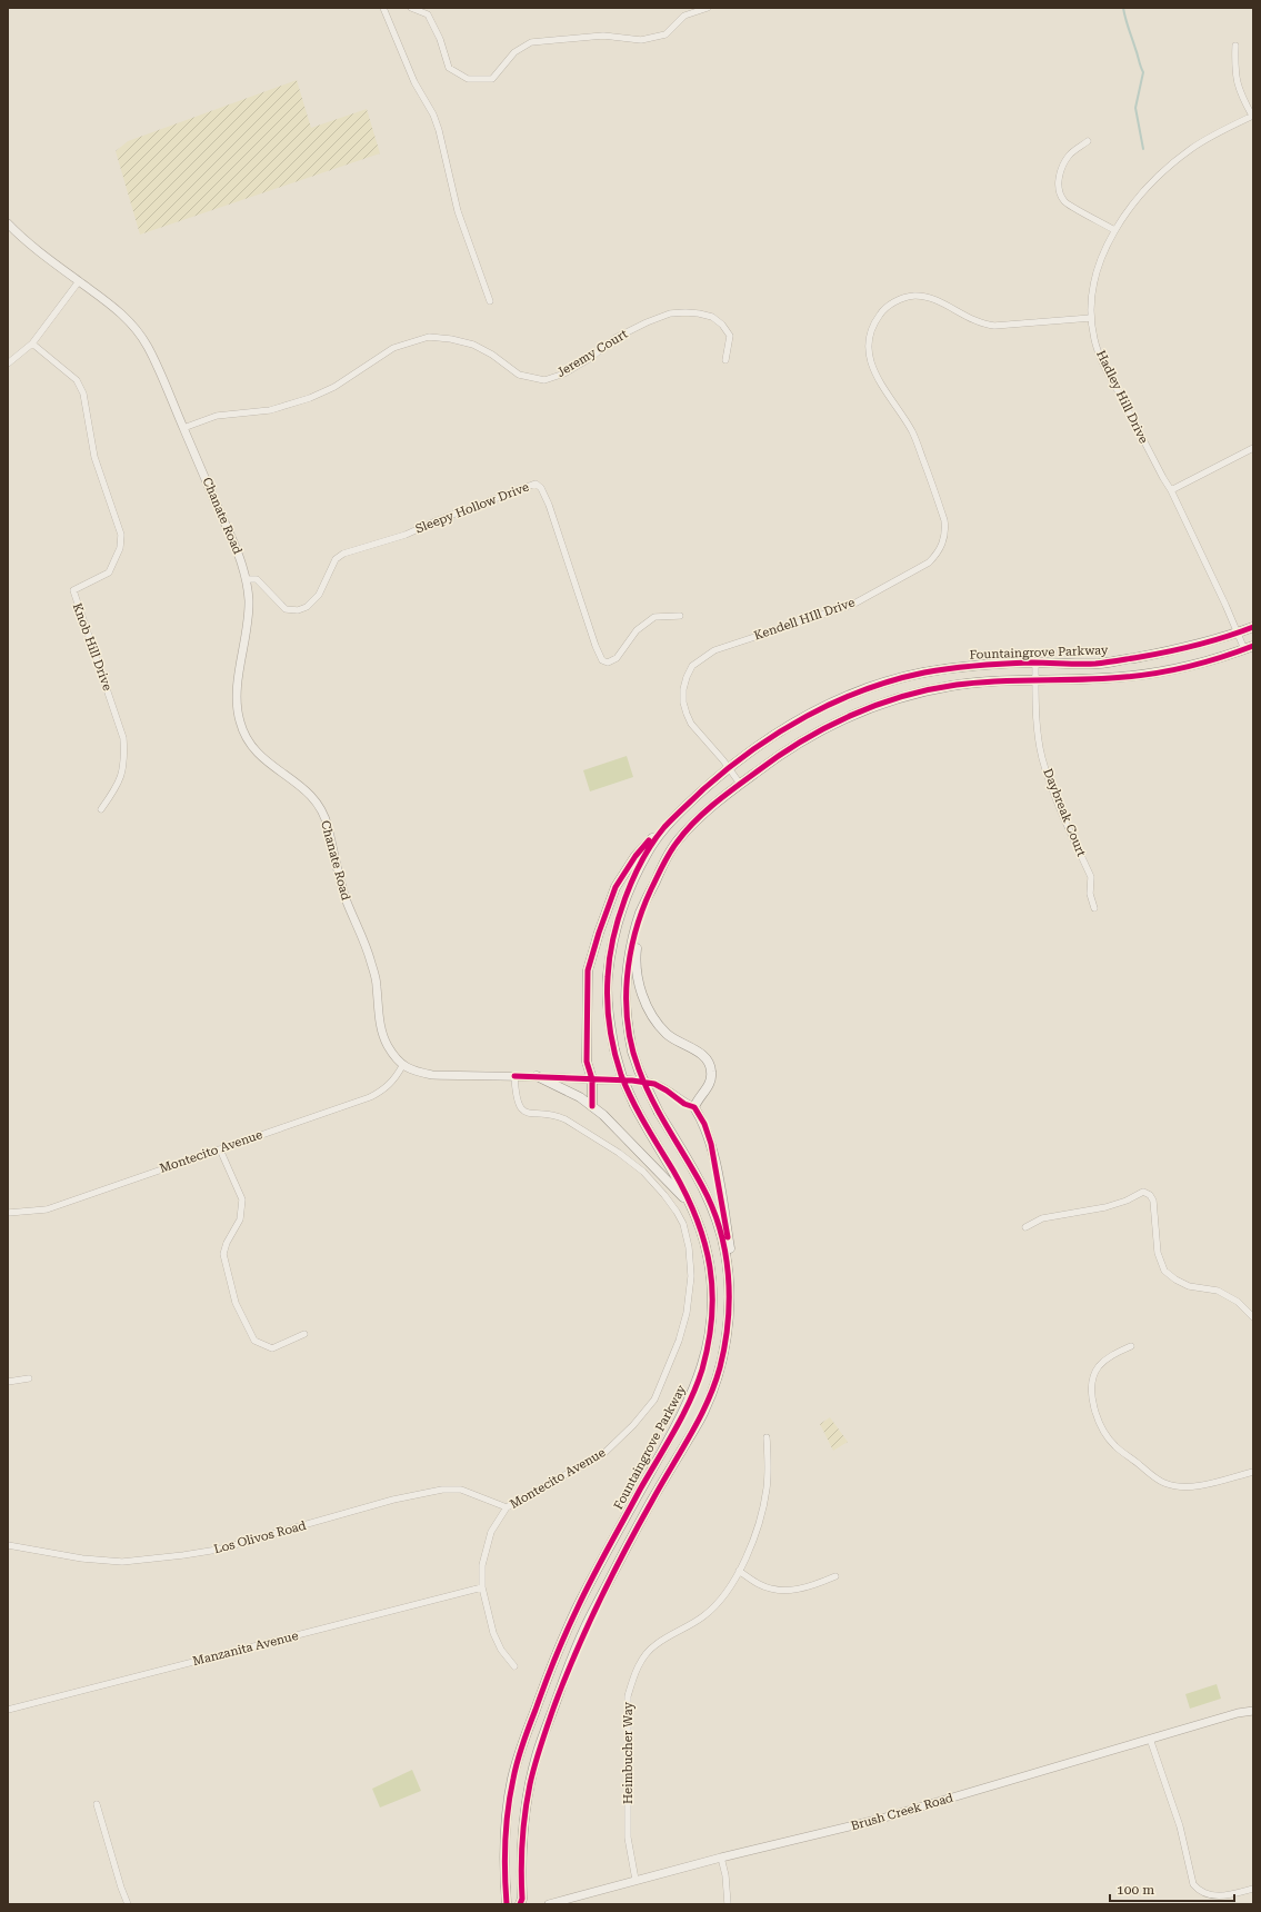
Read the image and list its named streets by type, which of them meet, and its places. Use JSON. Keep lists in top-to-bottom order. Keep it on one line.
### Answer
{"streets":{"main road":["Fountaingrove Parkway"],"street":["Jeremy Court","Hadley Hill Drive","Sleepy Hollow Drive","Chanate Road","Kendell HIll Drive","Knob Hill Drive","Daybreak Court","Montecito Avenue","Los Olivos Road","Manzanita Avenue","Heimbucher Way","Brush Creek Road"]},"crossings":[["Jeremy Court","Chanate Road"],["Hadley Hill Drive","Kendell HIll Drive"],["Hadley Hill Drive","Fountaingrove Parkway"],["Sleepy Hollow Drive","Chanate Road"],["Chanate Road","Montecito Avenue"],["Kendell HIll Drive","Fountaingrove Parkway"],["Fountaingrove Parkway","Daybreak Court"],["Montecito Avenue","Los Olivos Road"],["Montecito Avenue","Manzanita Avenue"],["Heimbucher Way","Brush Creek Road"]],"scale_bar":"100 m"}
